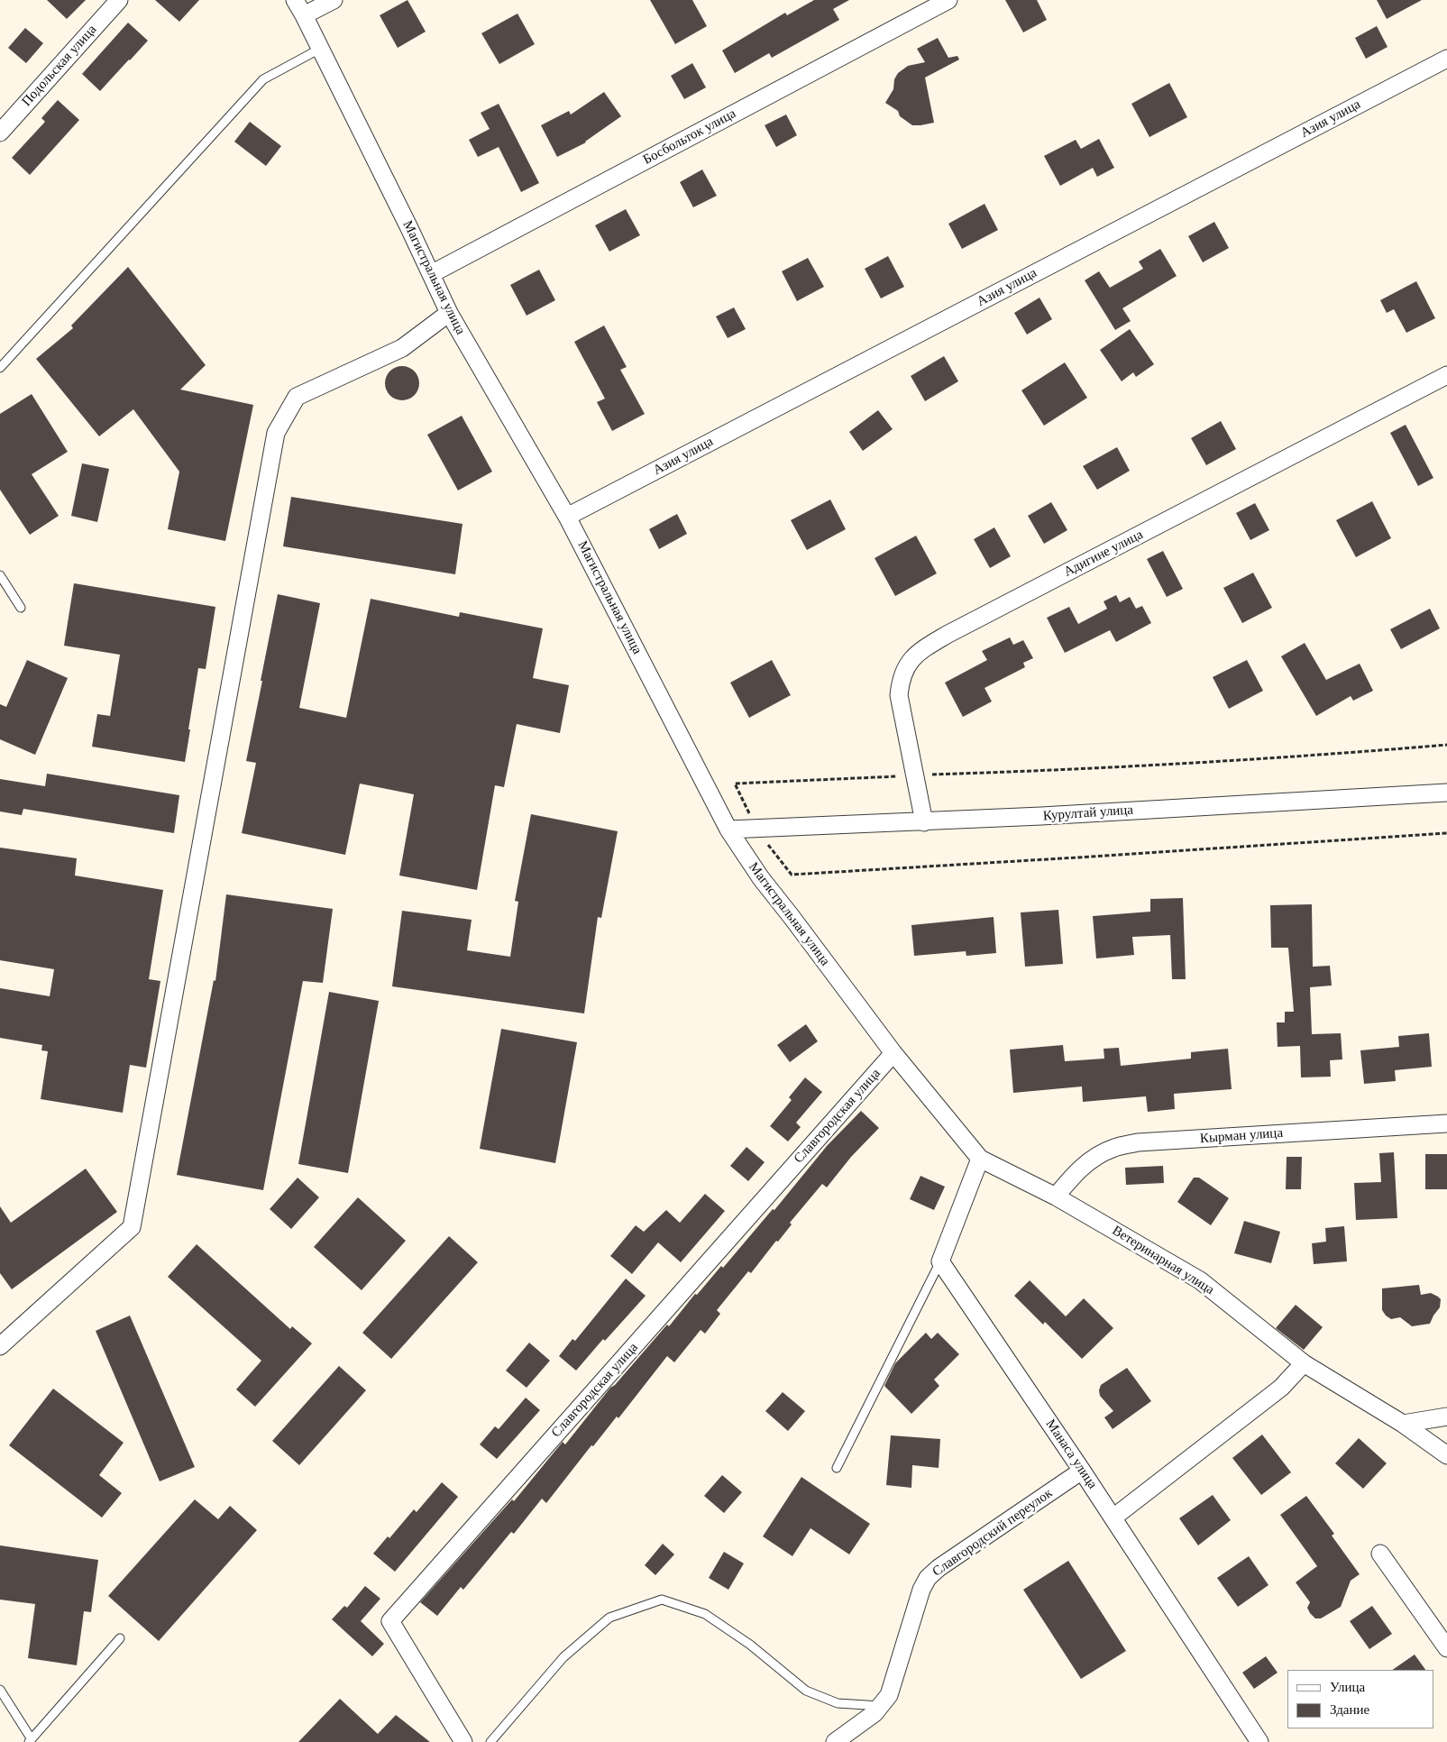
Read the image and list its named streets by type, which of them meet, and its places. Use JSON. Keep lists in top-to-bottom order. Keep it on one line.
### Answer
{"streets":{"street":["Подольская улица","Азия улица","Босбольток улица","Магистральная улица","Адигине улица","Курултай улица","Славгородская улица","Кырман улица","Ветеринарная улица","Манаса улица","Славгородский переулок"]},"crossings":[["Азия улица","Магистральная улица"],["Босбольток улица","Магистральная улица"],["Магистральная улица","Курултай улица"],["Магистральная улица","Славгородская улица"],["Магистральная улица","Ветеринарная улица"],["Адигине улица","Курултай улица"],["Кырман улица","Ветеринарная улица"],["Манаса улица","Славгородский переулок"]],"legend":["Улица","Здание"]}
